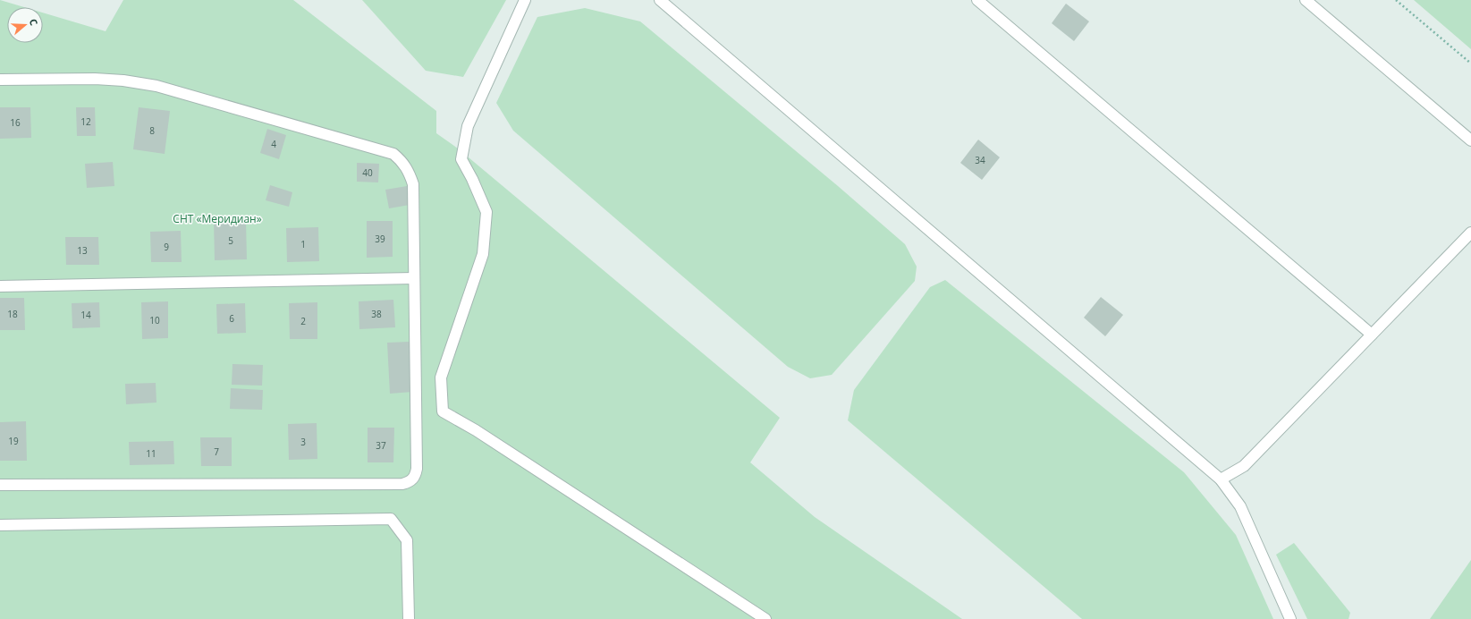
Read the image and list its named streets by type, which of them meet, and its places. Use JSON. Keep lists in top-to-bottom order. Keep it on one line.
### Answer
{"parks":["СНТ «Меридиан»"],"house_numbers":["12","16","8","4","34","40","39","5","1","9","13","18","38","14","6","10","2","19","3","37","7","11"],"north":"right"}
